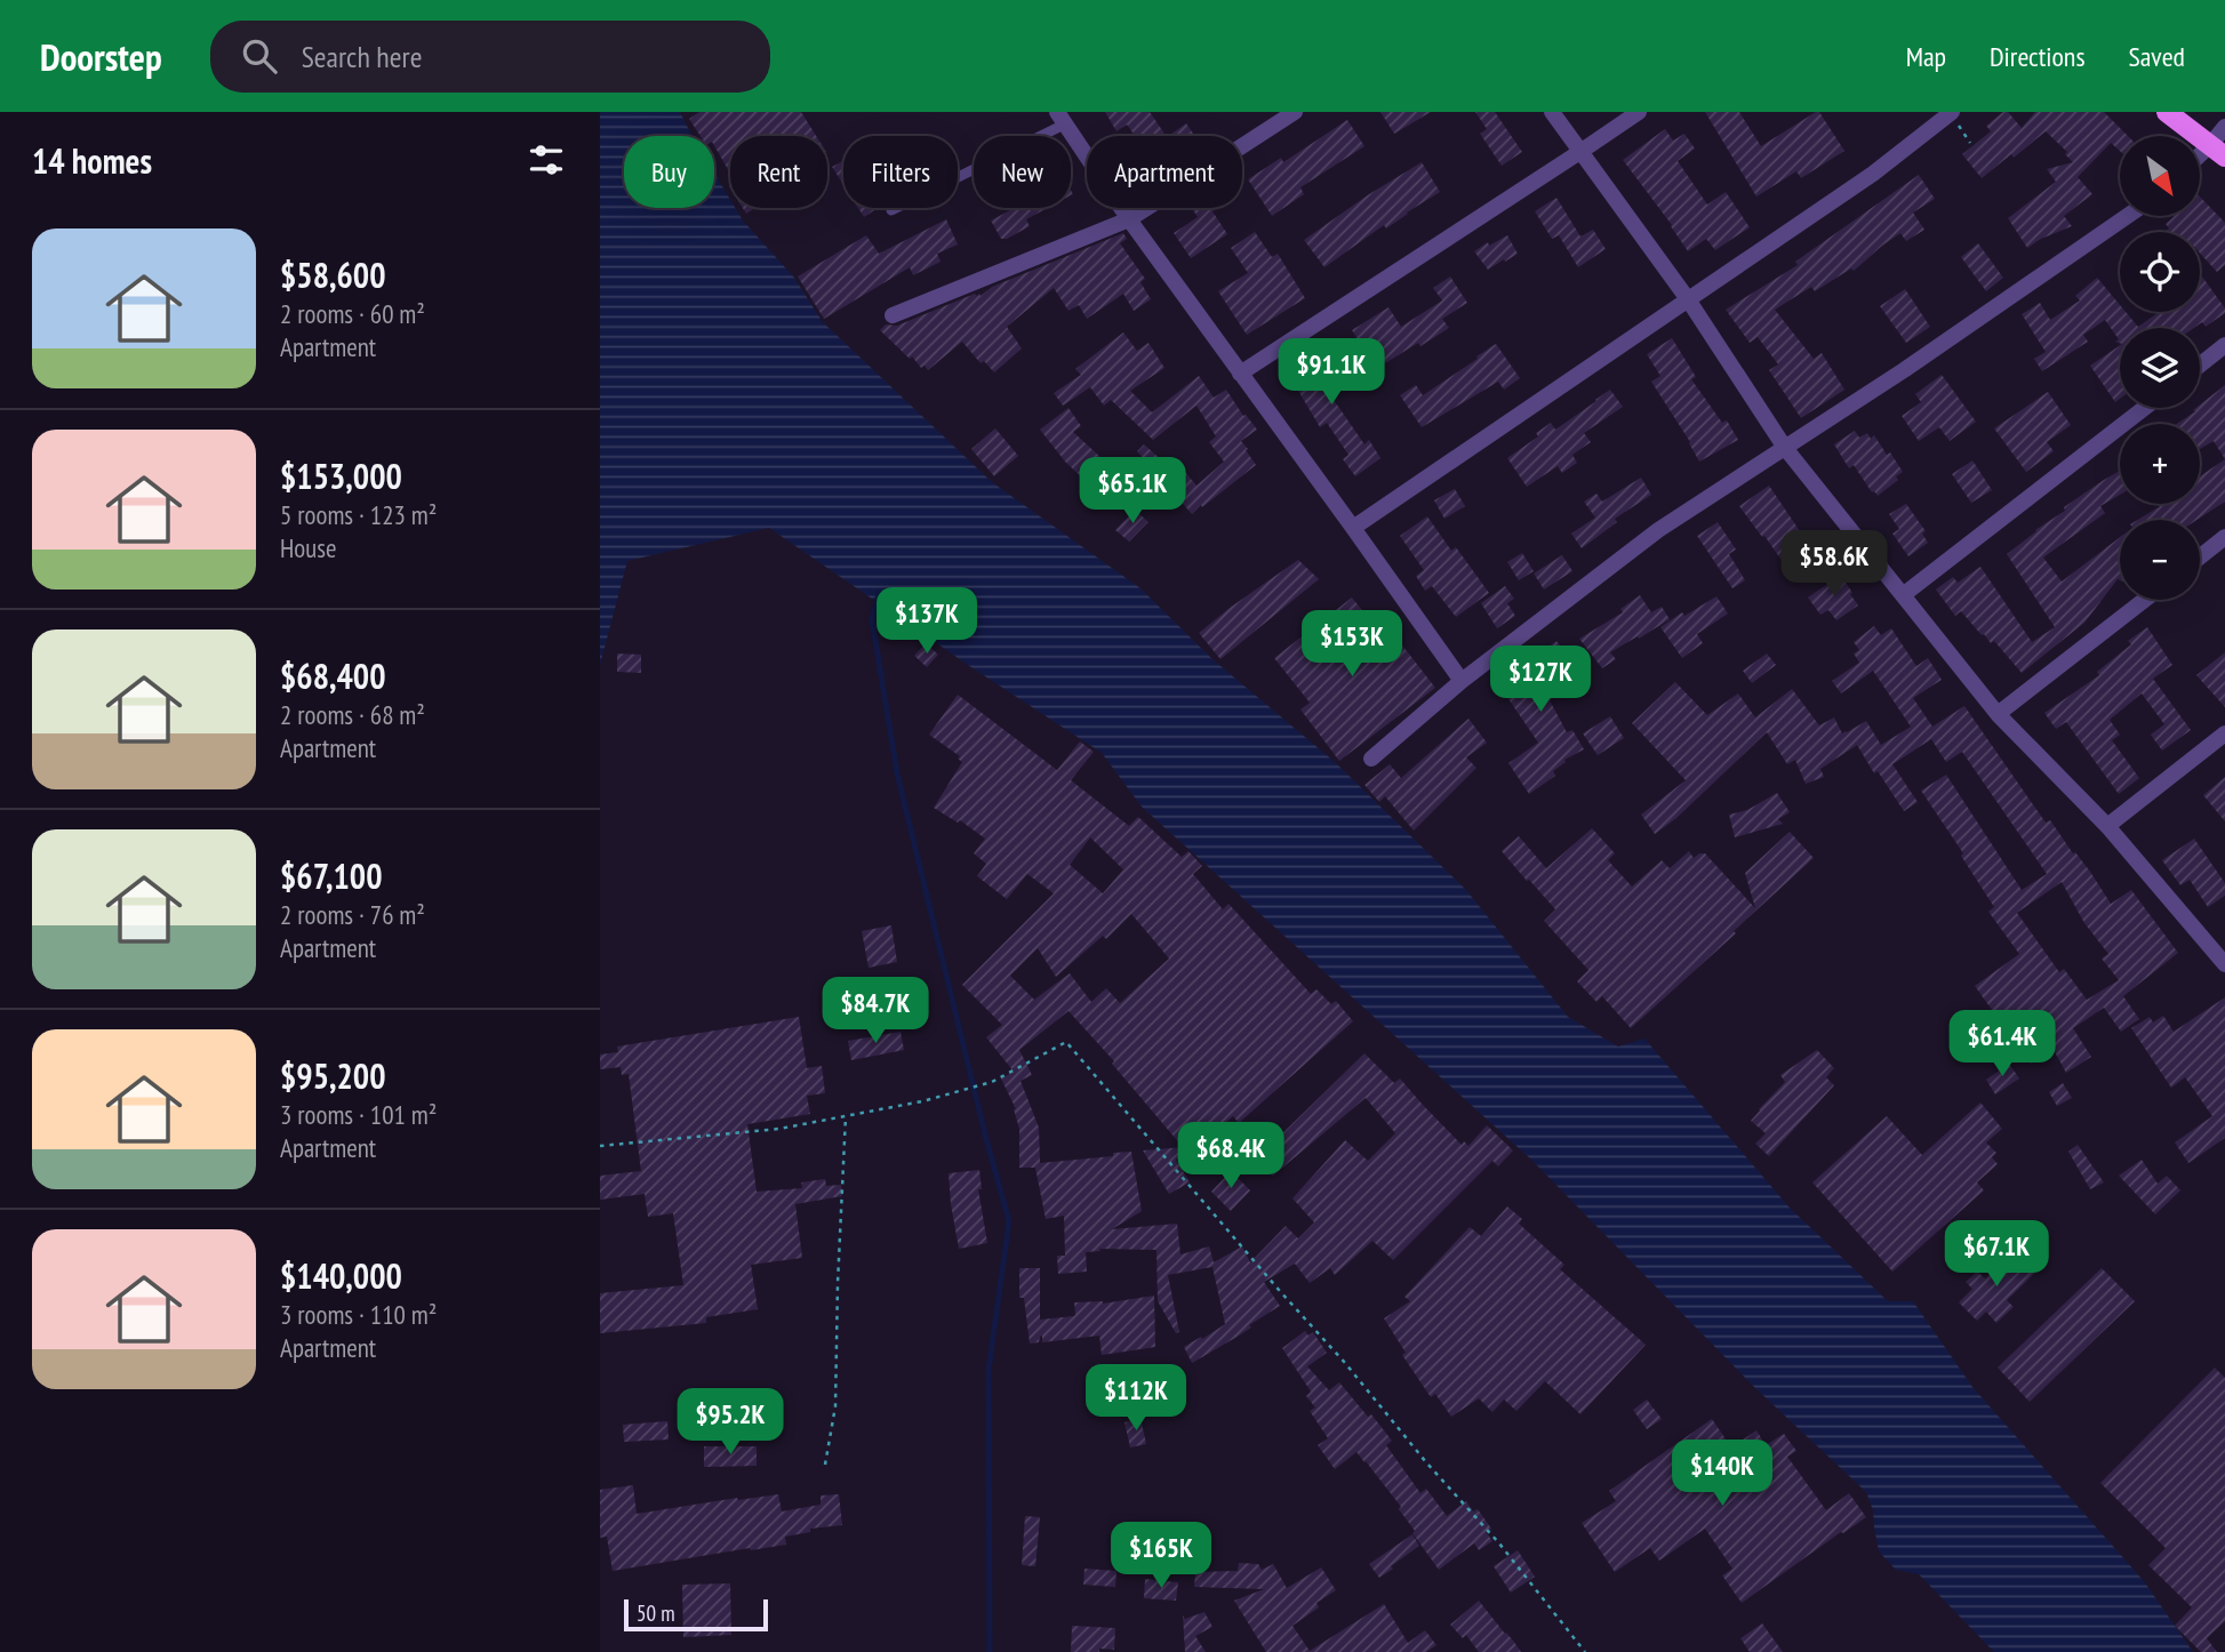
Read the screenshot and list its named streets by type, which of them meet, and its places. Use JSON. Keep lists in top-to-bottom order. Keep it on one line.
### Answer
{"scale_bar":"50 m","north":"bottom right","page":{"header":"Doorstep","search":"Search here","nav":["Map","Directions","Saved"],"heading":"14 homes","map_buttons":["+","−"],"chip":["Buy","Rent","Filters","New","Apartment"],"list":[{"name":"$58,600","note":"2 rooms · 60 m² · Apartment"},{"name":"$153,000","note":"5 rooms · 123 m² · House"},{"name":"$68,400","note":"2 rooms · 68 m² · Apartment"},{"name":"$67,100","note":"2 rooms · 76 m² · Apartment"},{"name":"$95,200","note":"3 rooms · 101 m² · Apartment"},{"name":"$140,000","note":"3 rooms · 110 m² · Apartment"}],"price":["$91.1K","$65.1K","$58.6K","$137K","$153K","$127K","$84.7K","$61.4K","$68.4K","$67.1K","$112K","$95.2K","$140K","$165K"],"scale":"50 m"}}
